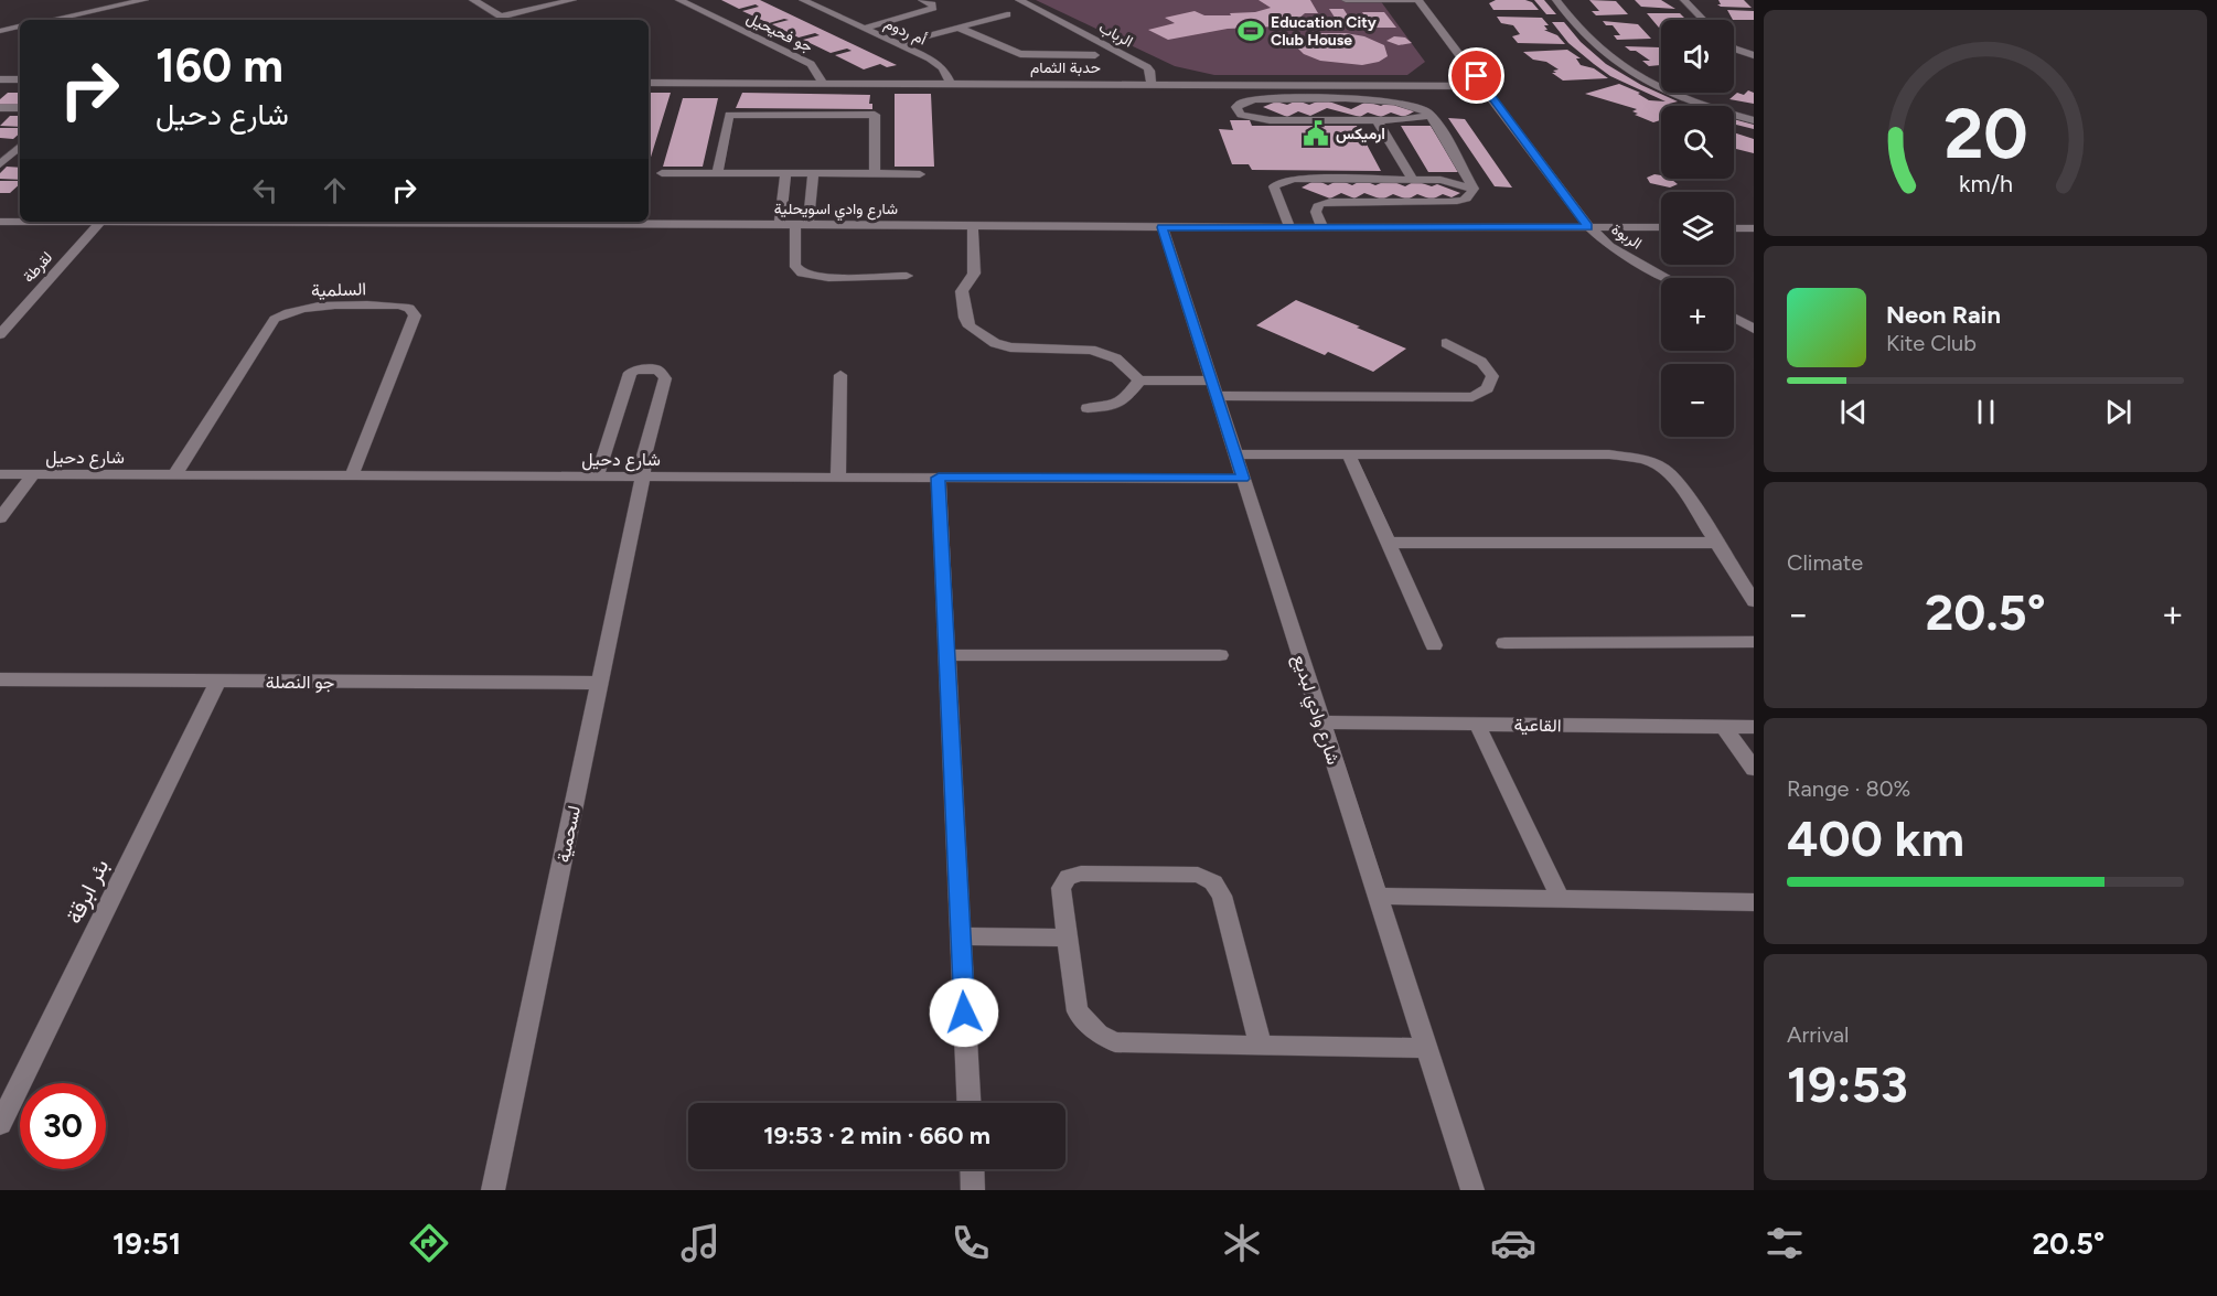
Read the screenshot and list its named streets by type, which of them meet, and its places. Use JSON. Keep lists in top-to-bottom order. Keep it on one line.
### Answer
{"streets":{"street":["أم ردوم","جو فحيحيل","الرباب","حدبة الثمام","شارع وادي اسويحلية","الربوة","لقرطة","السلمية","شارع دحيل","جو النصلة","شارع وادي لبديع","القاعية","لسحمية","بئر ابرقة"]},"crossings":[["أم ردوم","حدبة الثمام"],["جو فحيحيل","حدبة الثمام"],["الرباب","حدبة الثمام"],["حدبة الثمام","الربوة"],["شارع وادي اسويحلية","الربوة"],["شارع وادي اسويحلية","لقرطة"],["شارع وادي اسويحلية","شارع وادي لبديع"],["السلمية","شارع دحيل"],["شارع دحيل","شارع وادي لبديع"],["شارع دحيل","لسحمية"],["جو النصلة","لسحمية"],["جو النصلة","بئر ابرقة"],["شارع وادي لبديع","القاعية"]],"places":{"sports":["Education City Club House"],"public building":["ارميكس"]},"page":{"map_buttons":["+","−"],"turn":["160 m","شارع دحيل"],"song":["Neon Rain","Kite Club"],"tile":["Climate",["Range · 80%","400 km"],["Arrival","19:53"]],"heat":["−","20.5°","+"],"limit":"30","trip":"19:53 · 2 min · 660 m","tabs":["19:51","20.5°"],"gauge":["20","km/h"]}}
